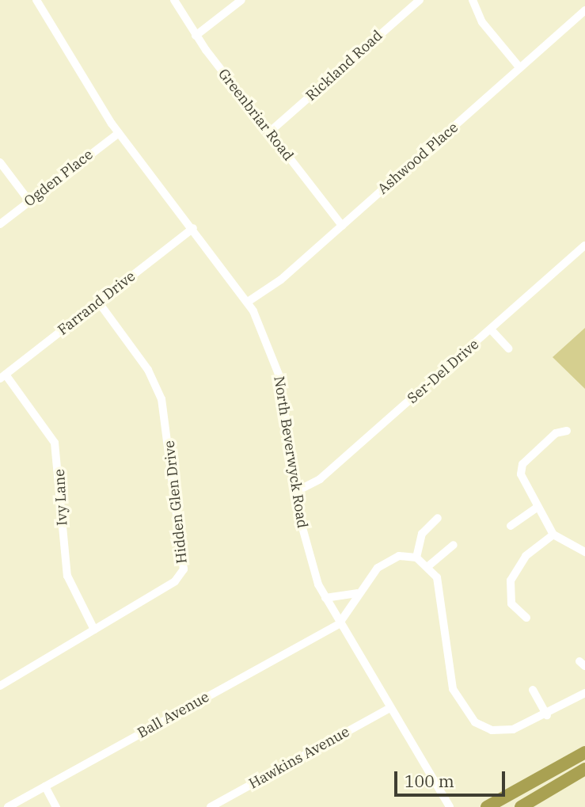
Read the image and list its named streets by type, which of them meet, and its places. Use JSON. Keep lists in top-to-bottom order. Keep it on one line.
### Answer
{"streets":{"street":["Rickland Road","Greenbriar Road","Ashwood Place","Ogden Place","Farrand Drive","Ser-Del Drive","North Beverwyck Road","Ivy Lane","Hidden Glen Drive","Ball Avenue","Hawkins Avenue"]},"crossings":[["Rickland Road","Greenbriar Road"],["Greenbriar Road","Ashwood Place"],["Ashwood Place","North Beverwyck Road"],["Ogden Place","North Beverwyck Road"],["Farrand Drive","North Beverwyck Road"],["Farrand Drive","Ivy Lane"],["Farrand Drive","Hidden Glen Drive"],["Ser-Del Drive","North Beverwyck Road"],["North Beverwyck Road","Ball Avenue"],["North Beverwyck Road","Hawkins Avenue"],["Ivy Lane","Hidden Glen Drive"]],"scale_bar":"100 m"}
